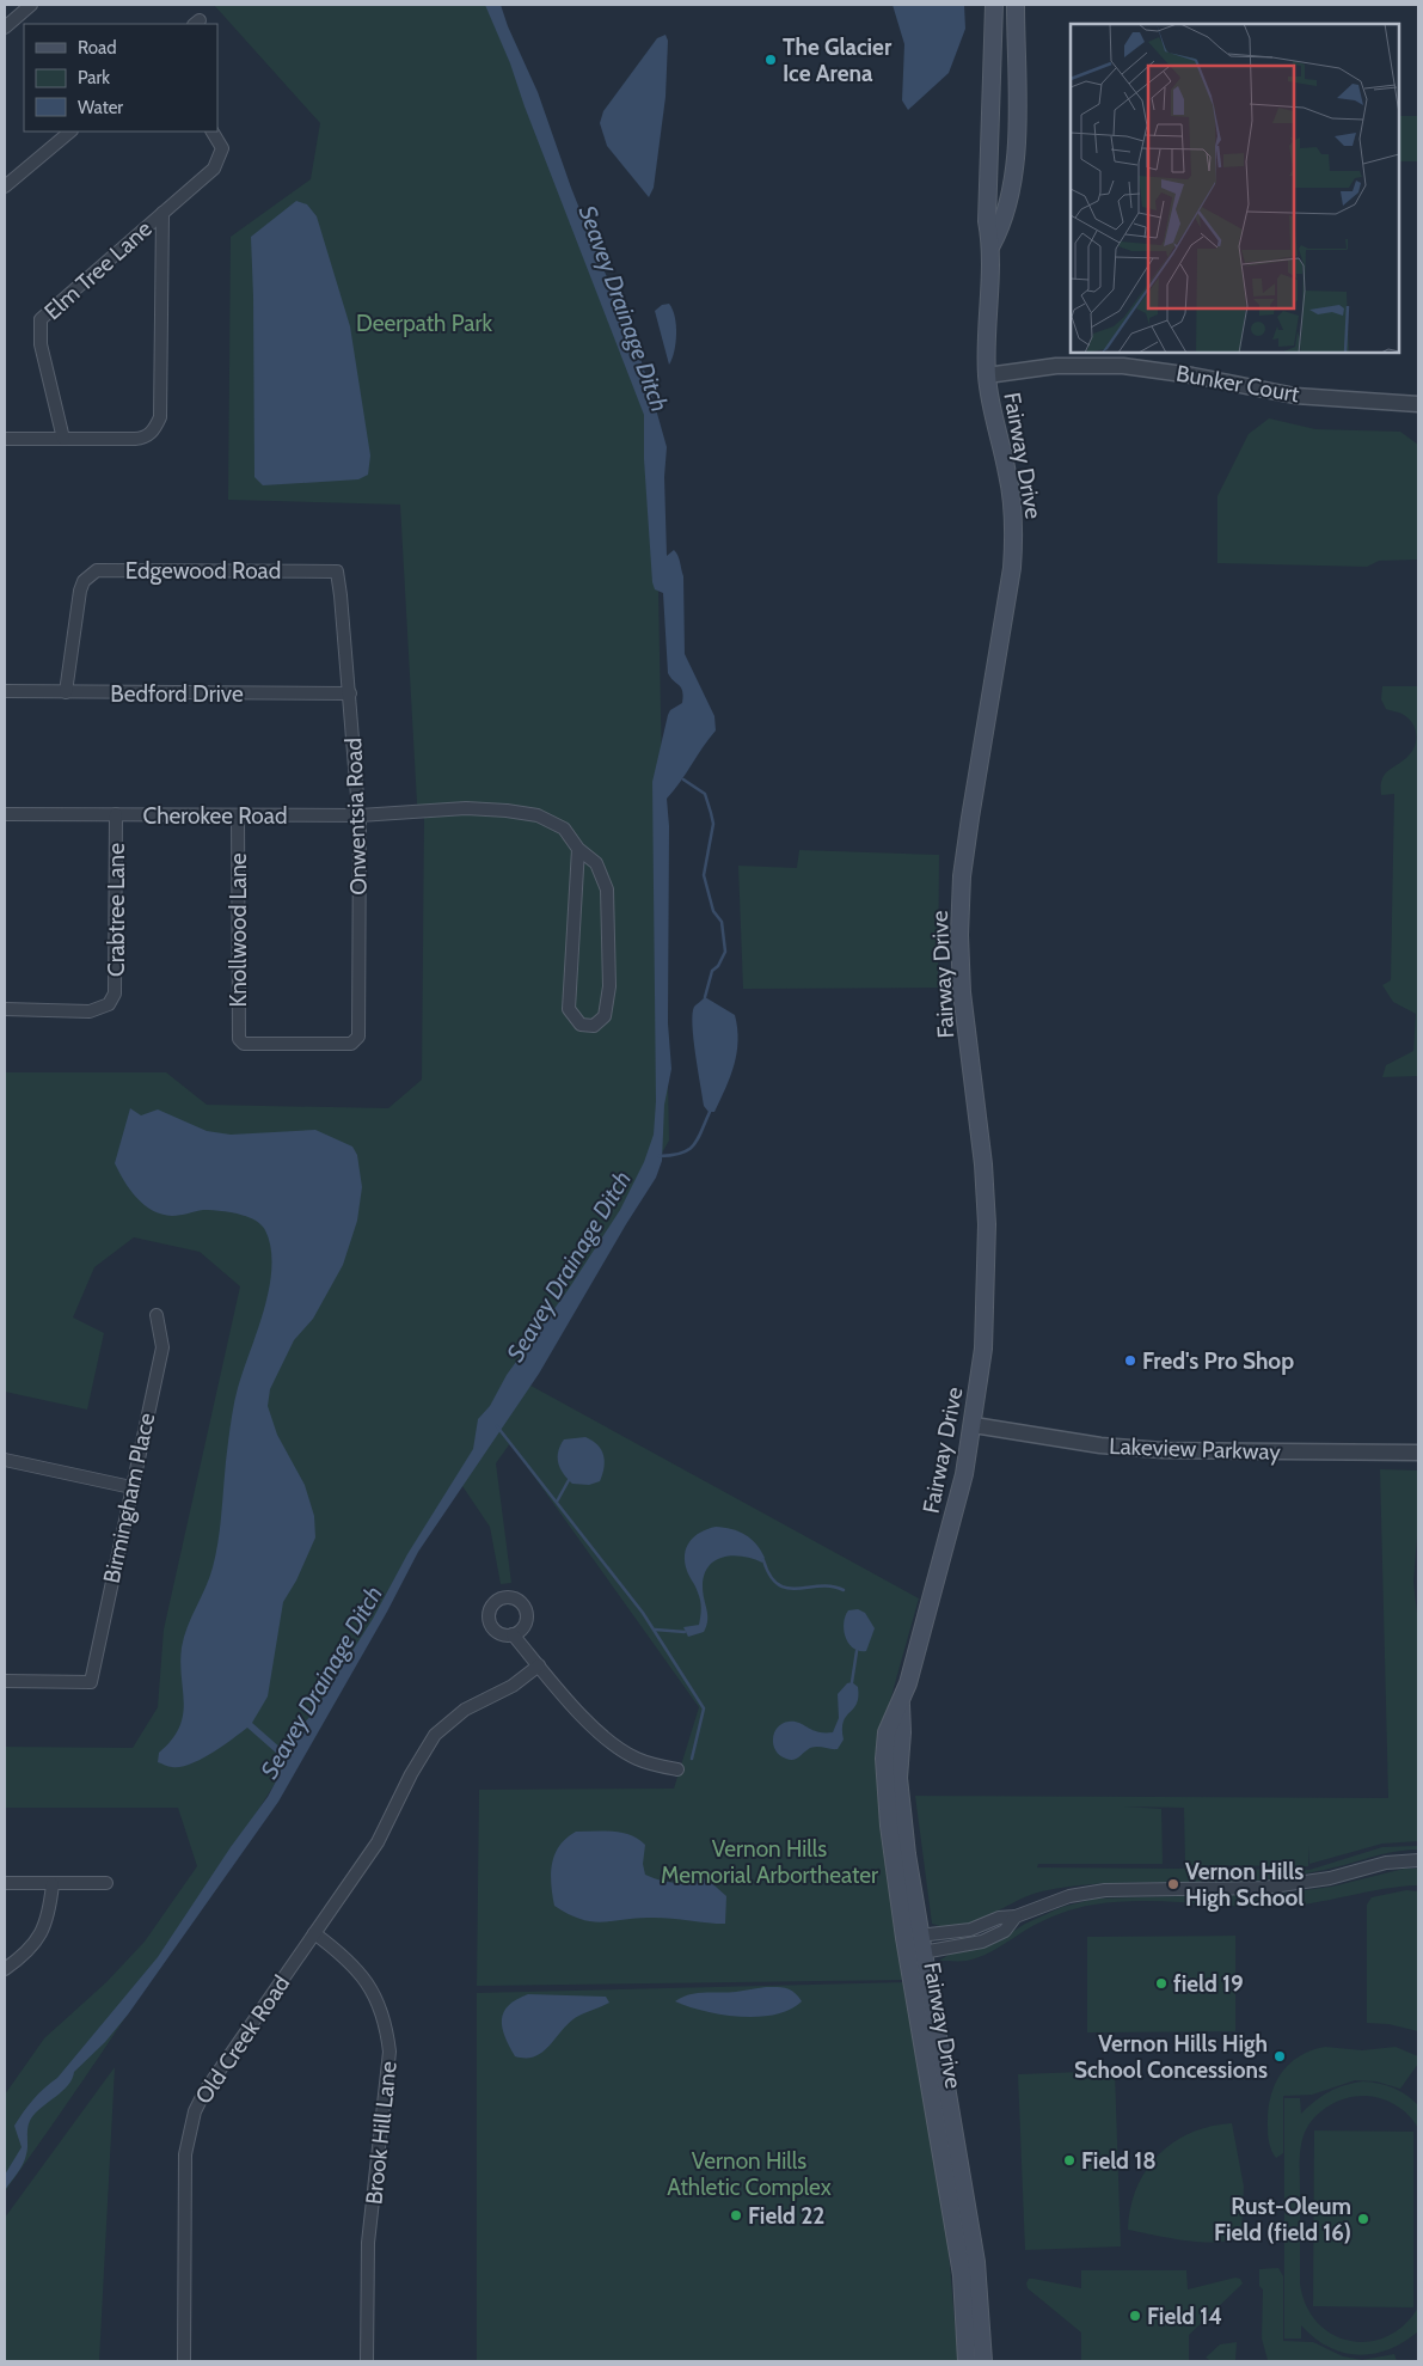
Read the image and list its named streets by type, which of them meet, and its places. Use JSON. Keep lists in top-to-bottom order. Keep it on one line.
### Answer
{"streets":{"main road":["Fairway Drive"],"street":["Elm Tree Lane","Bunker Court","Edgewood Road","Bedford Drive","Cherokee Road","Onwentsia Road","Crabtree Lane","Knollwood Lane","Lakeview Parkway","Birmingham Place","Old Creek Road","Brook Hill Lane"]},"crossings":[["Bunker Court","Fairway Drive"],["Fairway Drive","Lakeview Parkway"],["Edgewood Road","Bedford Drive"],["Edgewood Road","Onwentsia Road"],["Bedford Drive","Onwentsia Road"],["Cherokee Road","Onwentsia Road"],["Cherokee Road","Crabtree Lane"],["Cherokee Road","Knollwood Lane"],["Onwentsia Road","Knollwood Lane"],["Old Creek Road","Brook Hill Lane"]],"water":["Seavey Drainage Ditch"],"parks":["Deerpath Park","Vernon Hills Memorial Arbortheater","Vernon Hills Athletic Complex"],"places":["The Glacier Ice Arena","Fred's Pro Shop","Vernon Hills High School","field 19","Vernon Hills High School Concessions","Field 18","Field 22","Rust-Oleum Field (field 16)","Field 14"],"legend":["Road","Park","Water"]}
